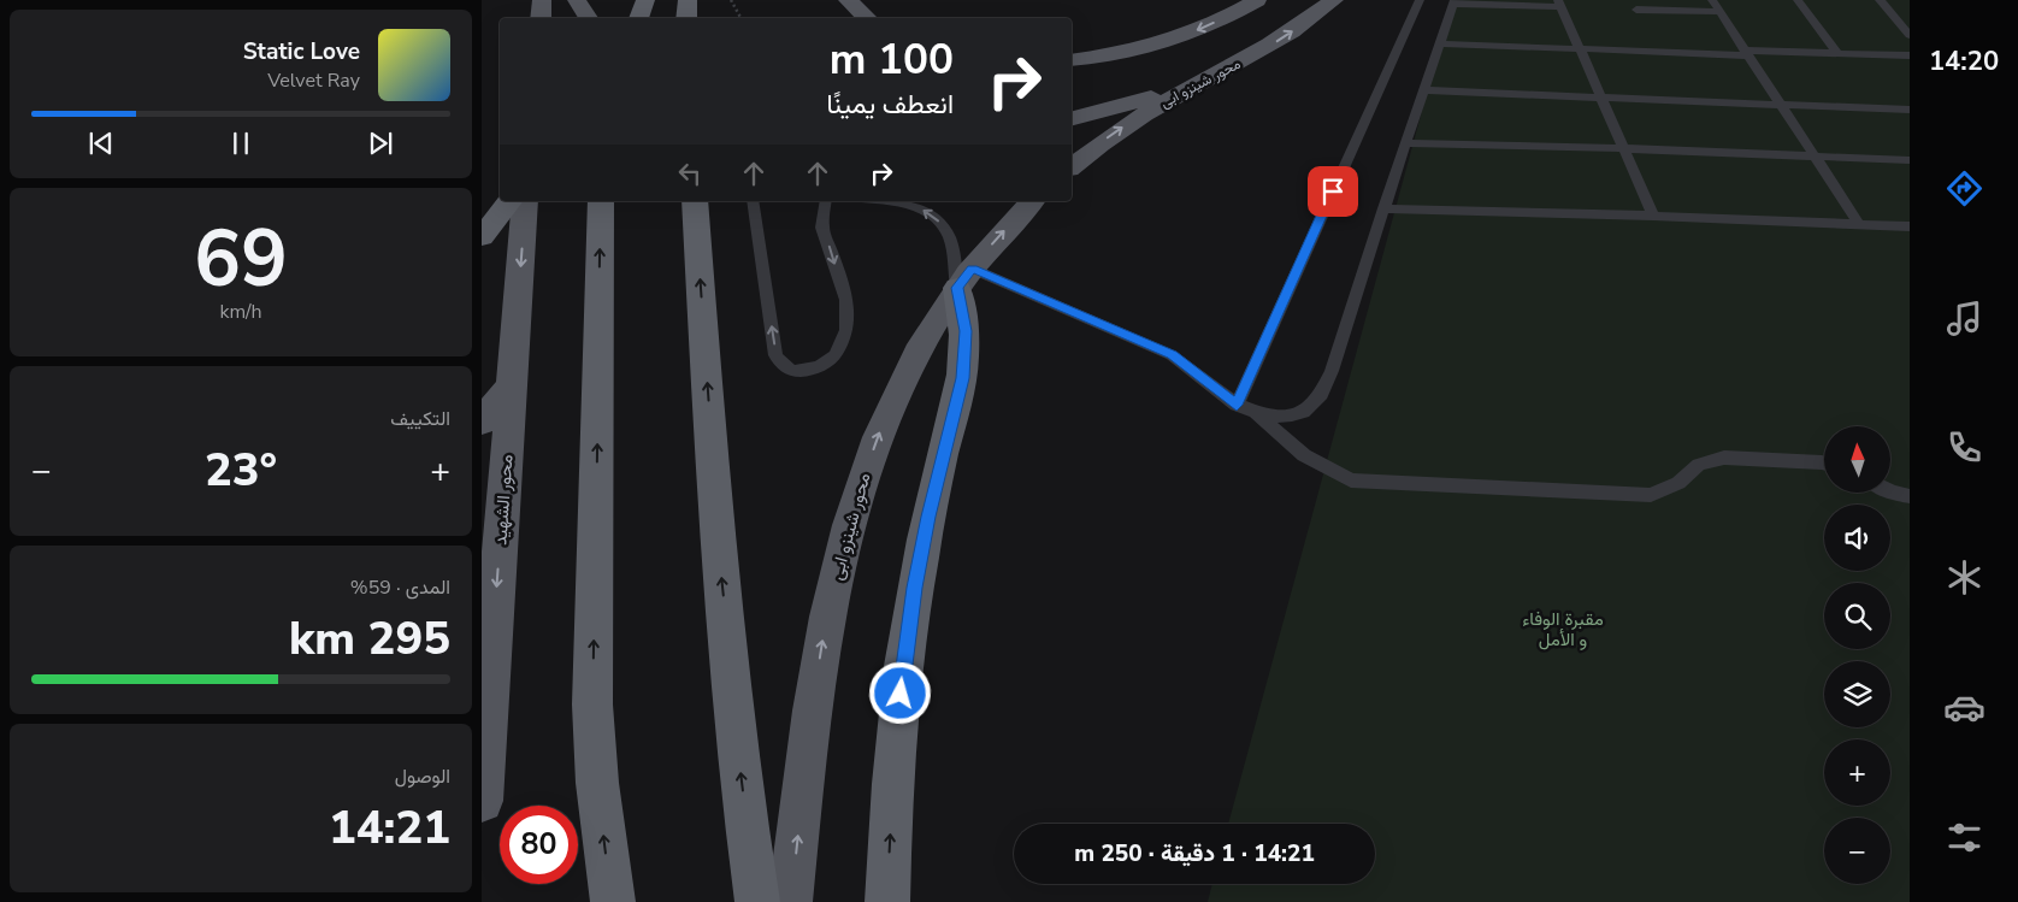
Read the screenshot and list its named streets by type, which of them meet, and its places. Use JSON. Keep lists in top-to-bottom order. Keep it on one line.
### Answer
{"streets":{"main road":["محور شينزو ابى","محور الشهيد"]},"one_way":["محور شينزو ابى","محور الشهيد"],"parks":["مقبرة الوفاء و الأمل"],"north":"top","page":{"tabs":"14:20","turn":["100 m","انعطف يمينًا"],"song":["Static Love","Velvet Ray"],"tile":[["69","km/h"],"التكييف",["المدى · 59%","295 km"],["الوصول","14:21"]],"map_buttons":["+","−"],"heat":["−","23°","+"],"limit":"80","trip":"14:21 · 1 دقيقة · 250 m"}}
